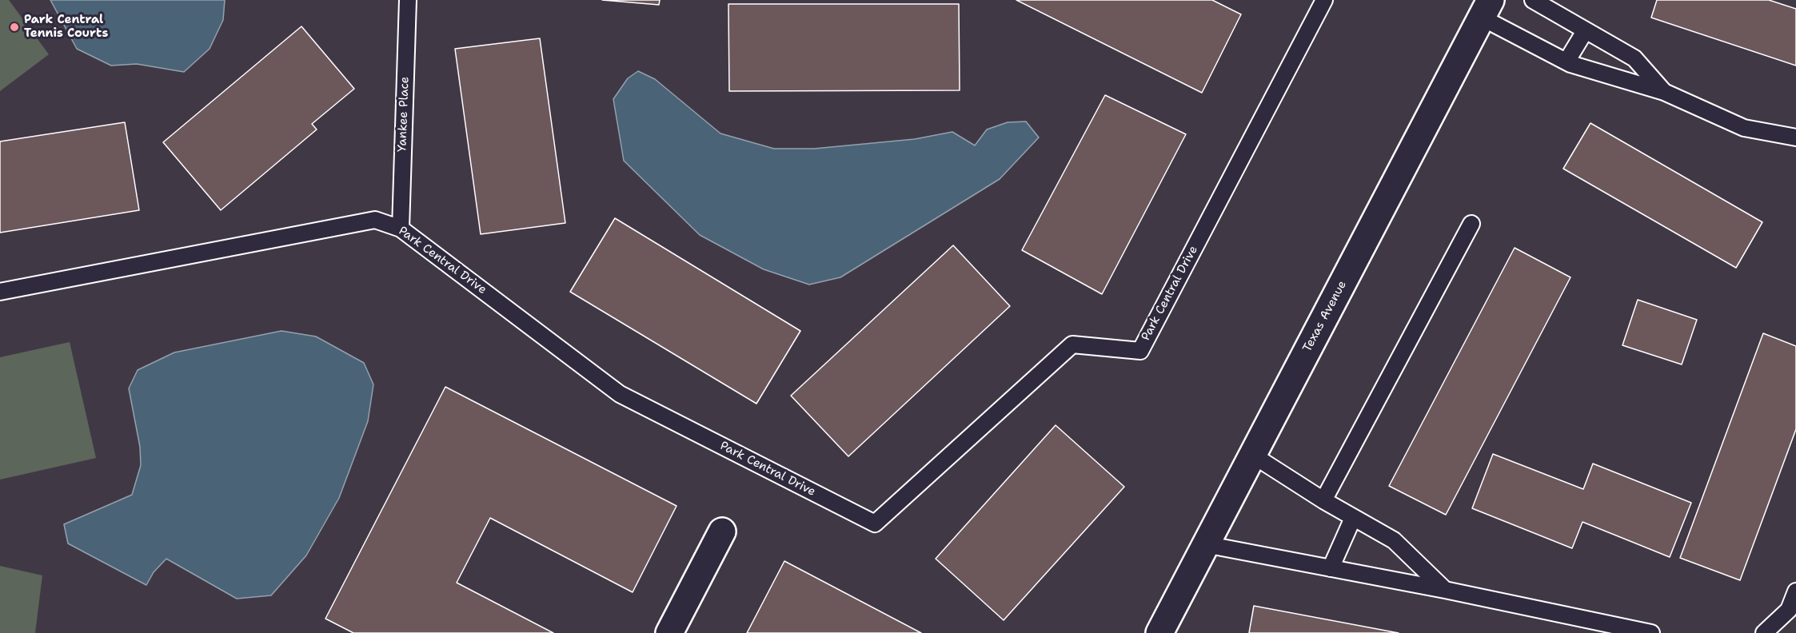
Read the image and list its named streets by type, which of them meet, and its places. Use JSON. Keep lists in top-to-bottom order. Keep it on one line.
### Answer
{"streets":{"street":["Texas Avenue"],"lane":["Yankee Place","Park Central Drive"]},"crossings":[["Yankee Place","Park Central Drive"]],"places":["Park Central Tennis Courts"]}
